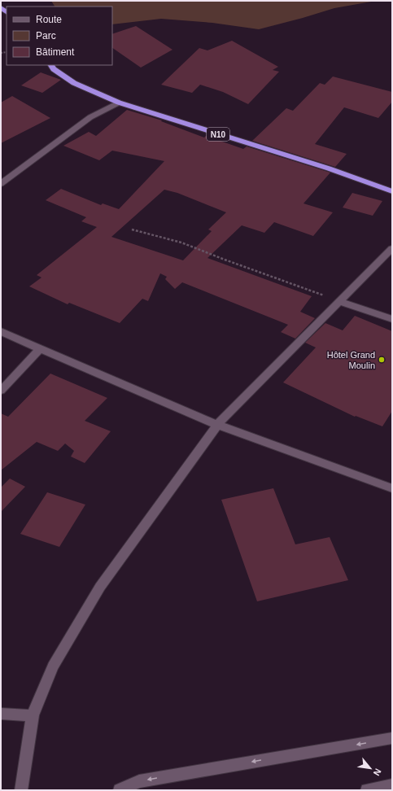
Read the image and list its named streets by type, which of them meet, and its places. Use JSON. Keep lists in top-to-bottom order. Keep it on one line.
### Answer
{"streets":{"highway":["N10"]},"places":["Hôtel Grand Moulin"],"legend":["Route","Parc","Bâtiment"],"north":"bottom right"}
